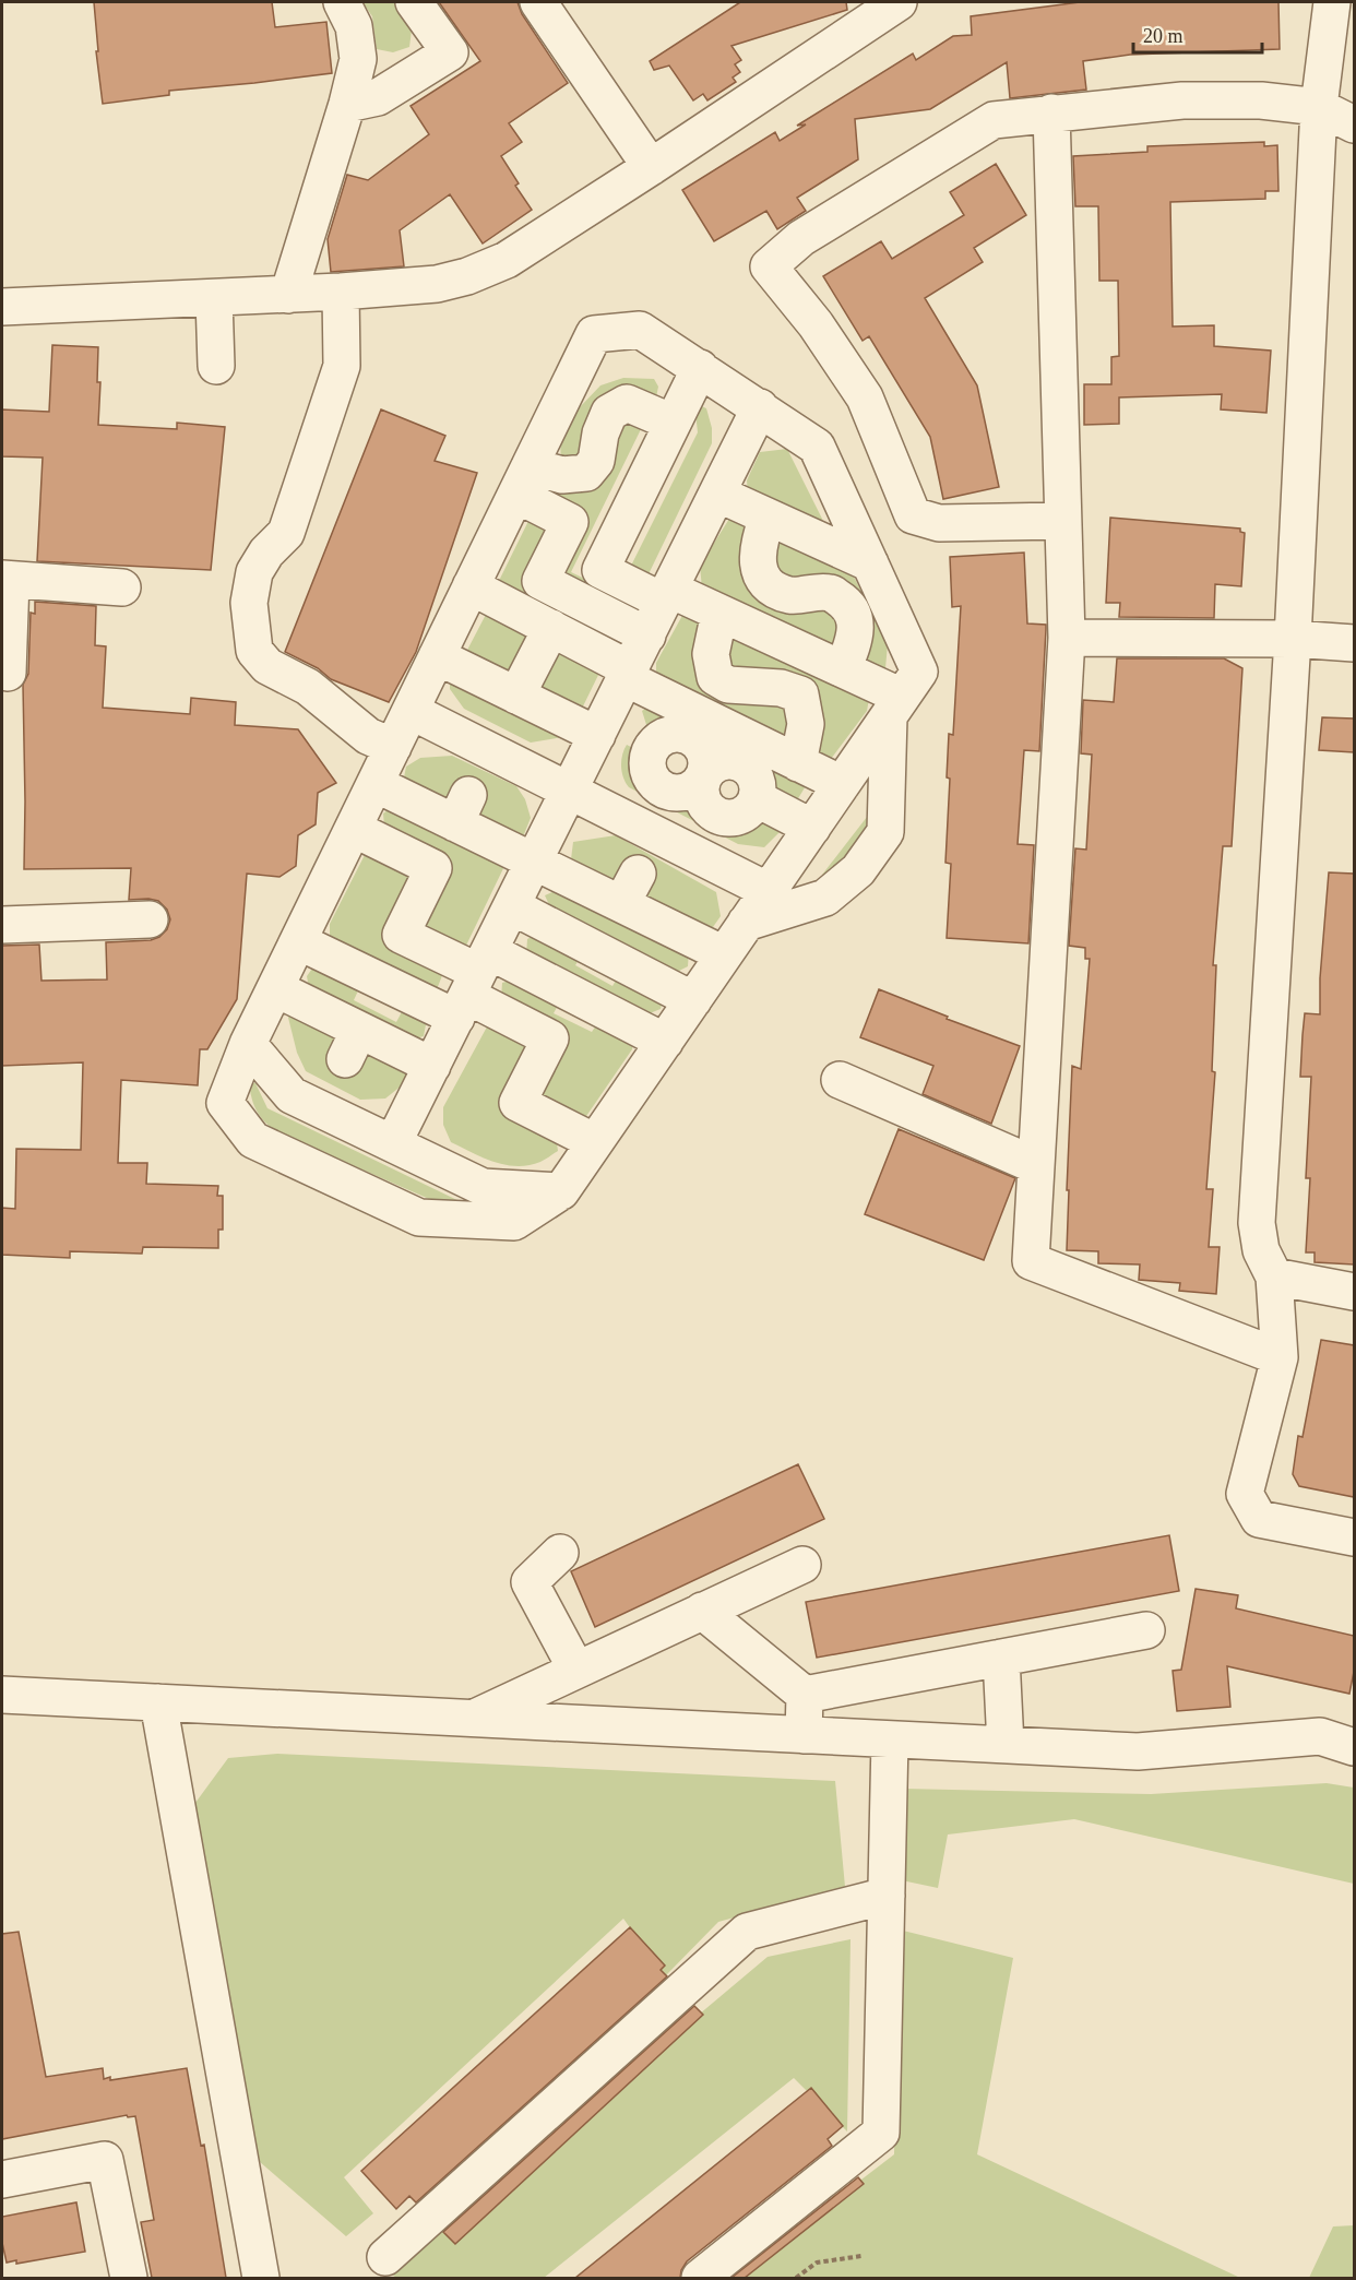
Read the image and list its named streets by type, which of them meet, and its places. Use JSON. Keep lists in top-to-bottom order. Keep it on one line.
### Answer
{"scale_bar":"20 m"}
